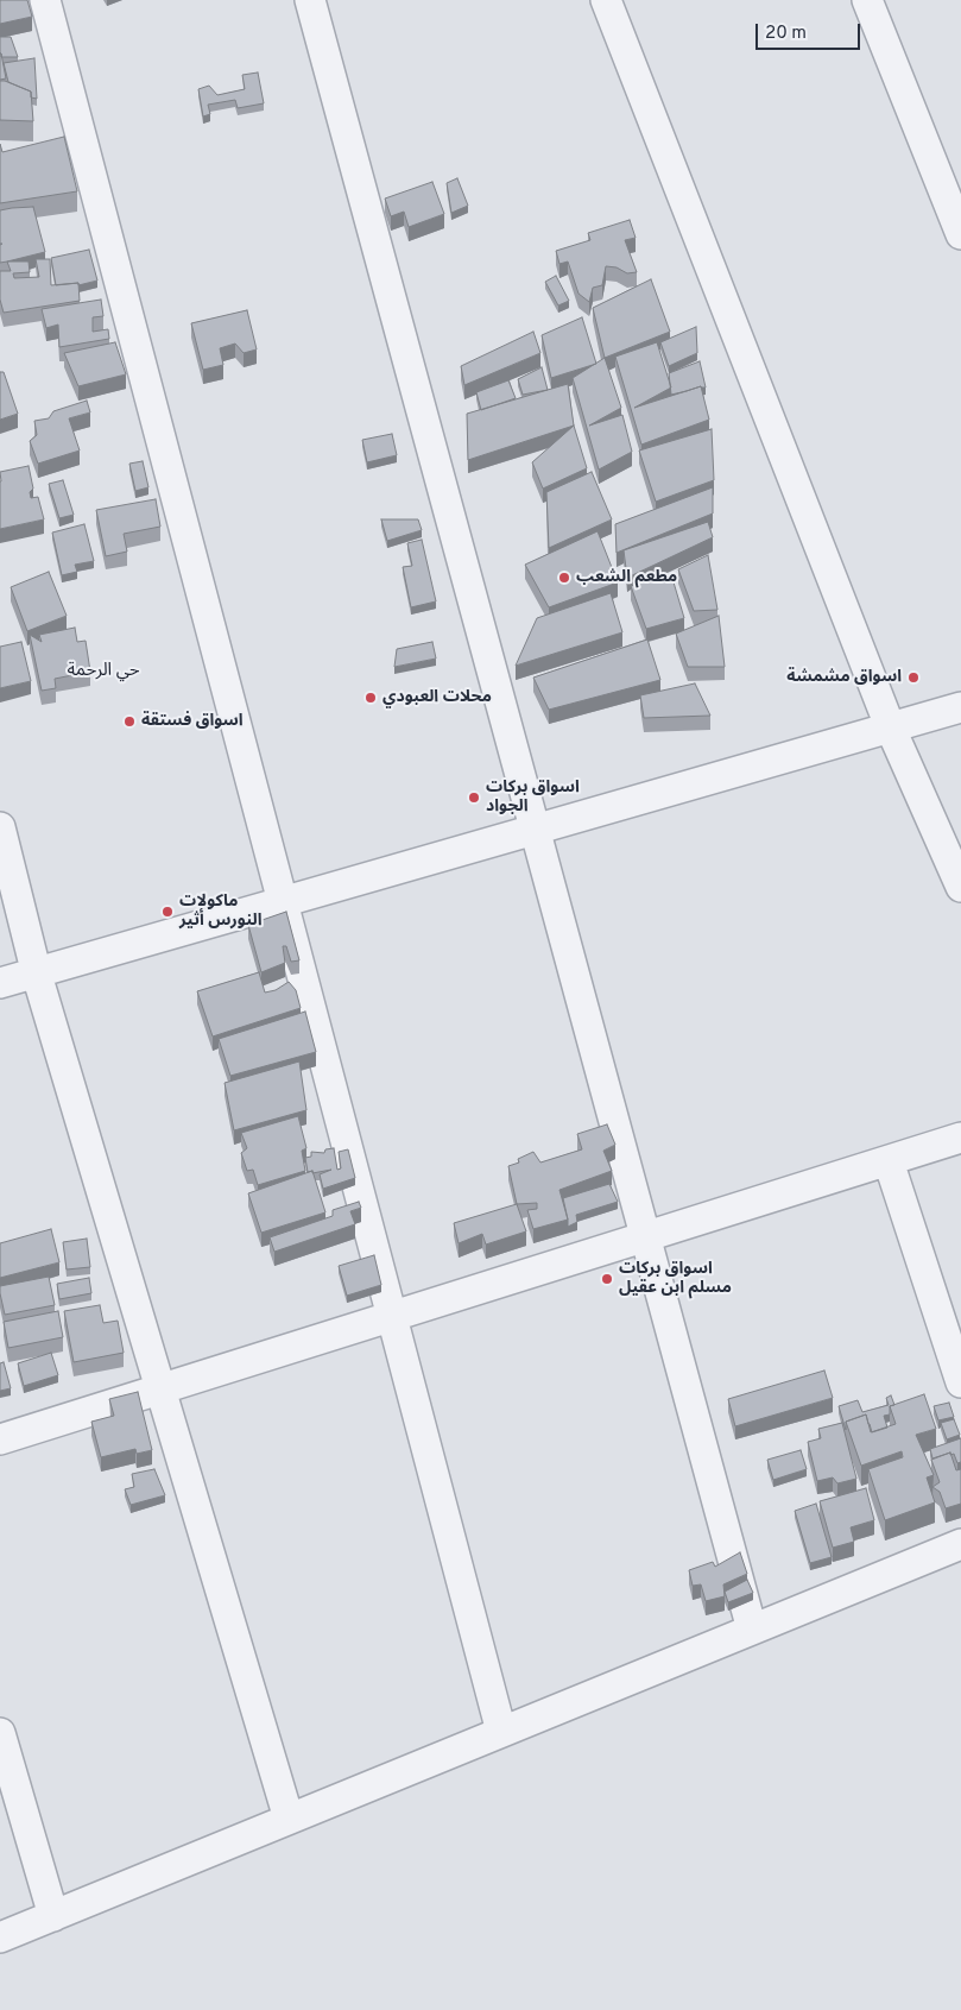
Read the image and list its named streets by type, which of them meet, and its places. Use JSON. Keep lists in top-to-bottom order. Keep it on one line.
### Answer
{"districts":["حي الرحمة"],"places":["مطعم الشعب","اسواق مشمشة","محلات العبودي","اسواق فستقة","اسواق بركات الجواد","ماكولات النورس أثير","اسواق بركات مسلم ابن عقيل"],"scale_bar":"20 m"}
